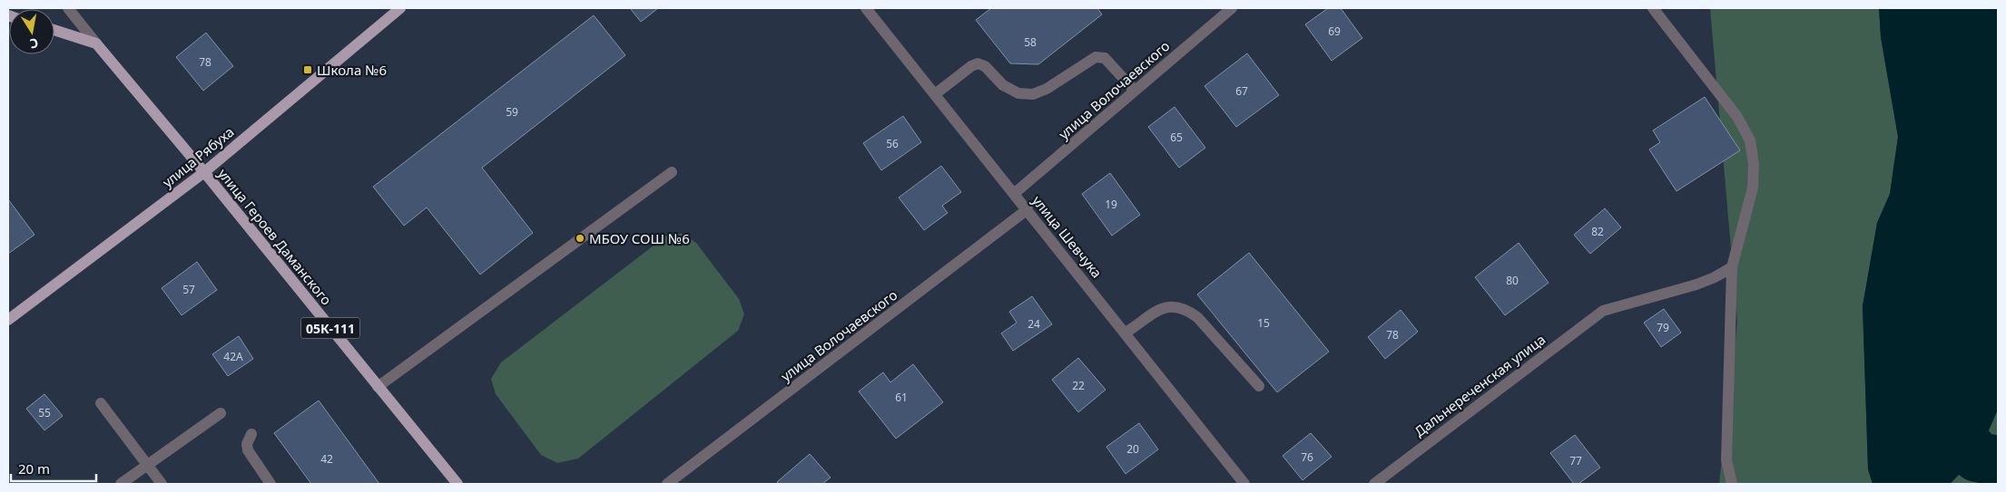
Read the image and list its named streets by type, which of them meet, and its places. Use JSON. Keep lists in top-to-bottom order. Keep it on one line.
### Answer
{"streets":{"main road":["улица Рябуха","улица Героев Даманского","05К-111"],"street":["улица Волочаевского","улица Шевчука","Дальнереченская улица"]},"crossings":[["улица Волочаевского","улица Шевчука"],["улица Рябуха","улица Героев Даманского"]],"places":{"transit":["Школа №6"],"other":["МБОУ СОШ №6"]},"house_numbers":["69","58","78","67","59","65","56","19","82","80","57","15","24","79","78","42А","22","61","55","20","76","42","77"],"scale_bar":"20 m","north":"bottom"}
